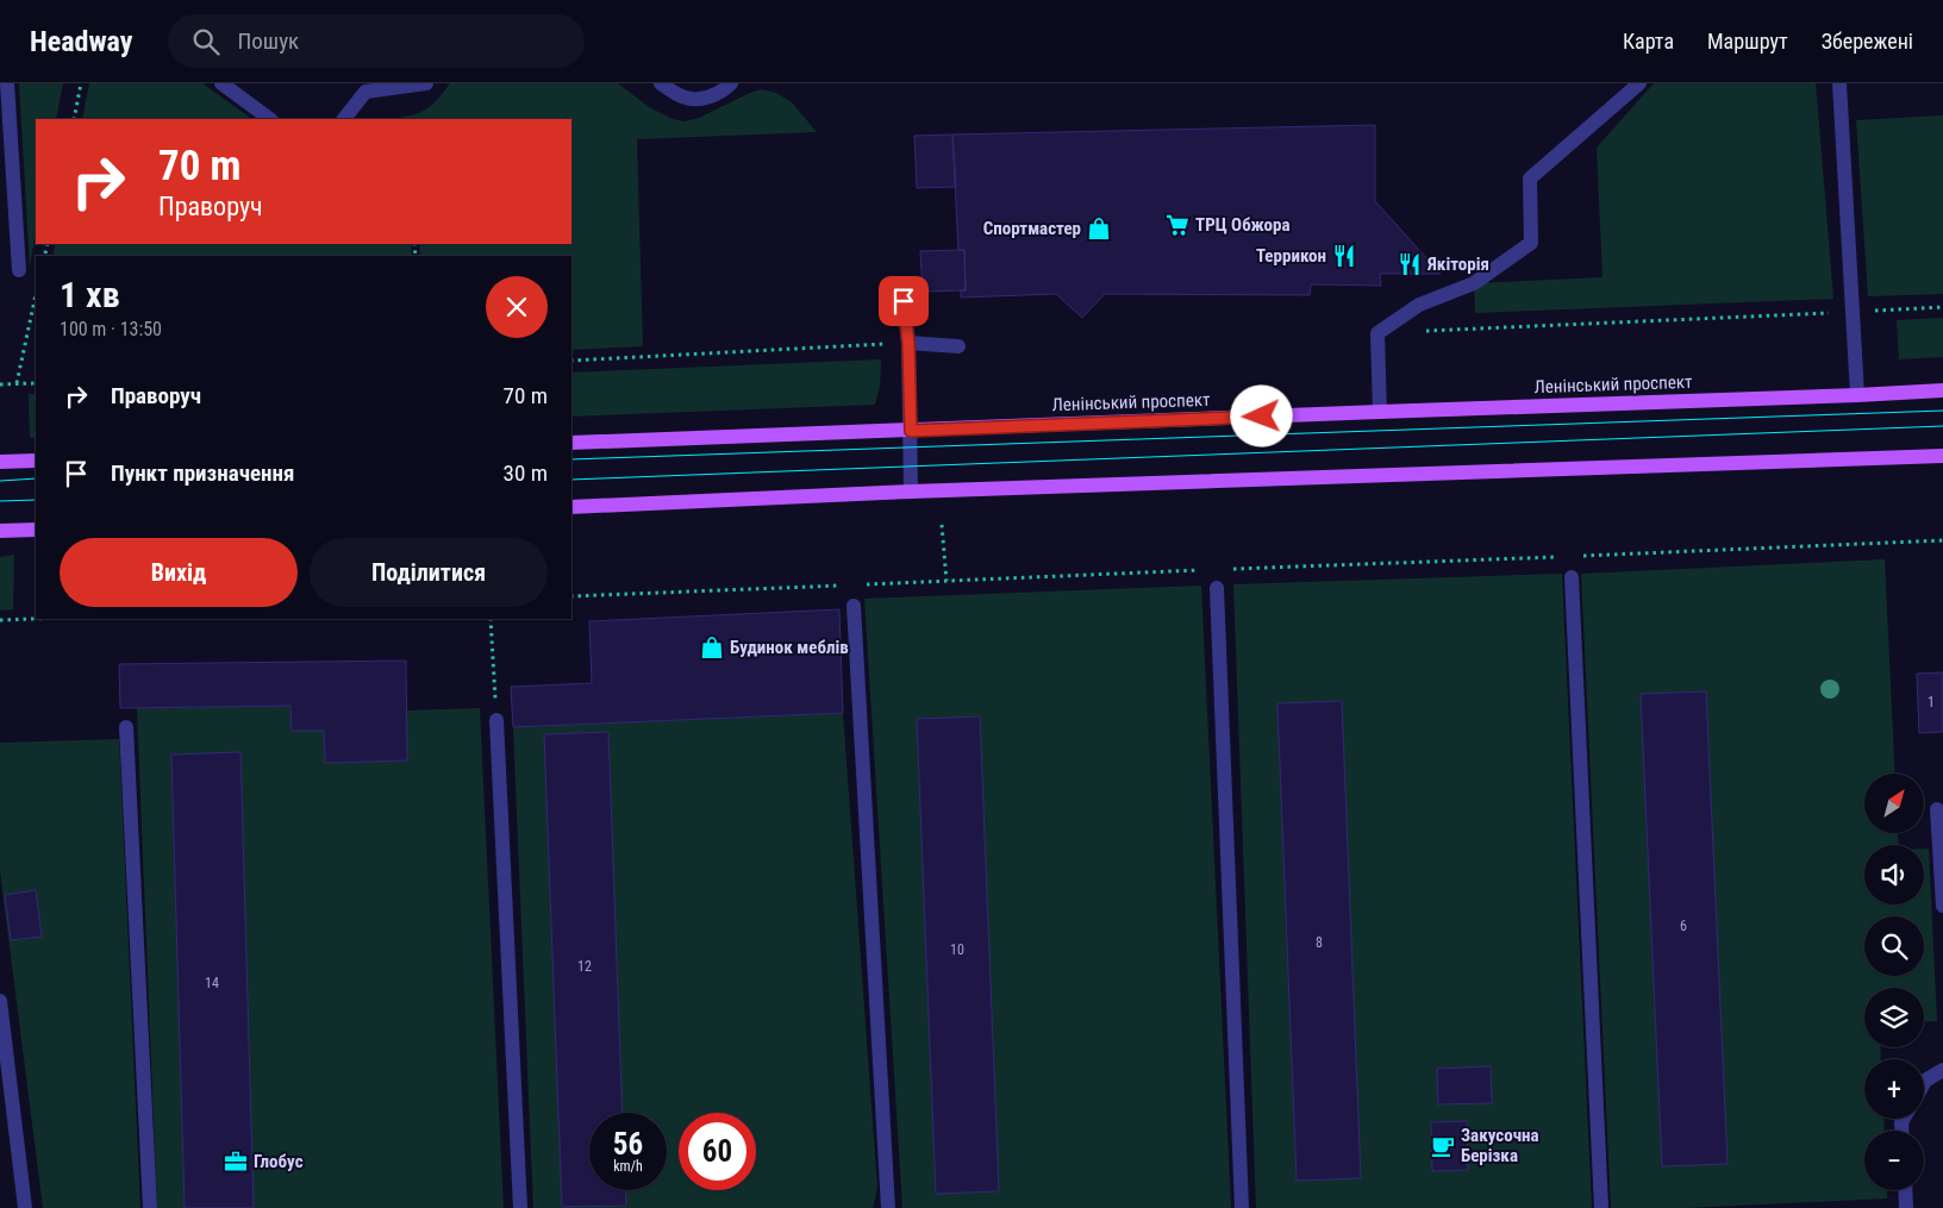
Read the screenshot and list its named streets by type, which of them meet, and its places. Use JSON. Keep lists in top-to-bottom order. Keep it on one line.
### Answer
{"streets":{"main road":["Ленінський проспект"]},"places":{"supermarket":["ТРЦ Обжора"],"shop":["Спортмастер","Будинок меблів"],"restaurant":["Террикон","Якіторія"],"cafe":["Закусочна Берізка"],"office":["Глобус"]},"house_numbers":["1","6","8","10","12","14"],"north":"top right","page":{"header":"Headway","search":"Пошук","nav":["Карта","Маршрут","Збережені"],"turn":["70 m","Праворуч"],"heading":["1 хв","100 m · 13:50"],"list":[{"name":"Праворуч","value":"70 m"},{"name":"Пункт призначення","value":"30 m"}],"buttons":["Вихід","Поділитися"],"map_buttons":["+","−"],"speed":"56 km/h","limit":"60"}}
